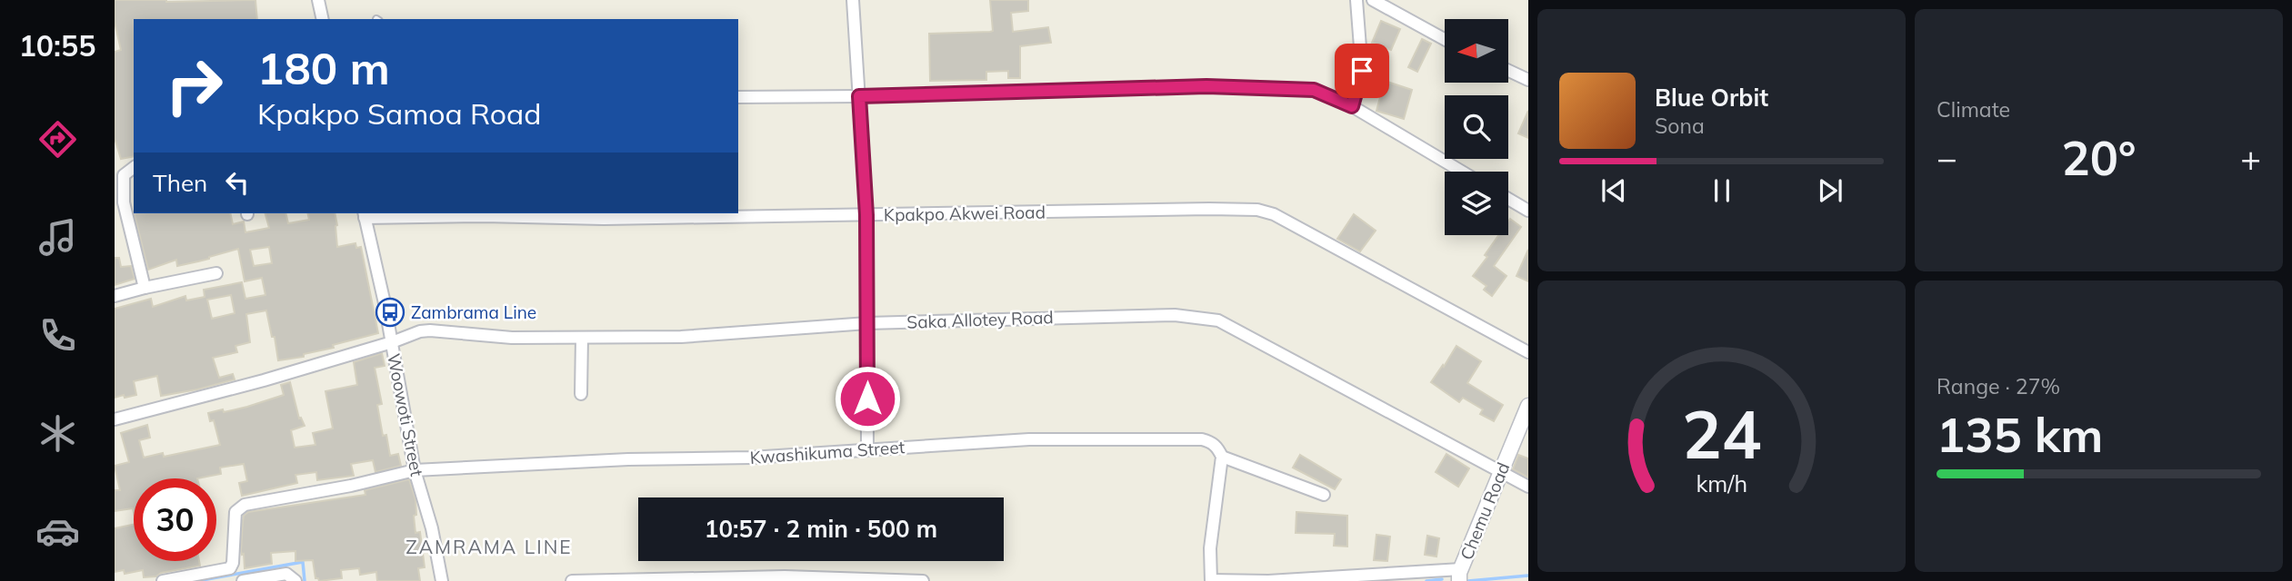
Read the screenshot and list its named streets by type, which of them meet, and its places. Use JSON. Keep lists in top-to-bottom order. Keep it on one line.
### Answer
{"streets":{"street":["Kpakpo Akwei Road","Saka Allotey Road","Woowoti Street","Kwashikuma Street","Chemu Road"]},"crossings":[["Kpakpo Akwei Road","Woowoti Street"],["Saka Allotey Road","Woowoti Street"],["Saka Allotey Road","Chemu Road"],["Woowoti Street","Kwashikuma Street"]],"districts":["ZAMRAMA LINE"],"places":{"bus stop":["Zambrama Line"]},"north":"left","page":{"tabs":"10:55","tile":["Climate",["Range · 27%","135 km"]],"turn":["180 m","Kpakpo Samoa Road"],"song":["Blue Orbit","Sona"],"heat":["−","20°","+"],"then":"Then","limit":"30","trip":"10:57 · 2 min · 500 m","gauge":["24","km/h"]}}
